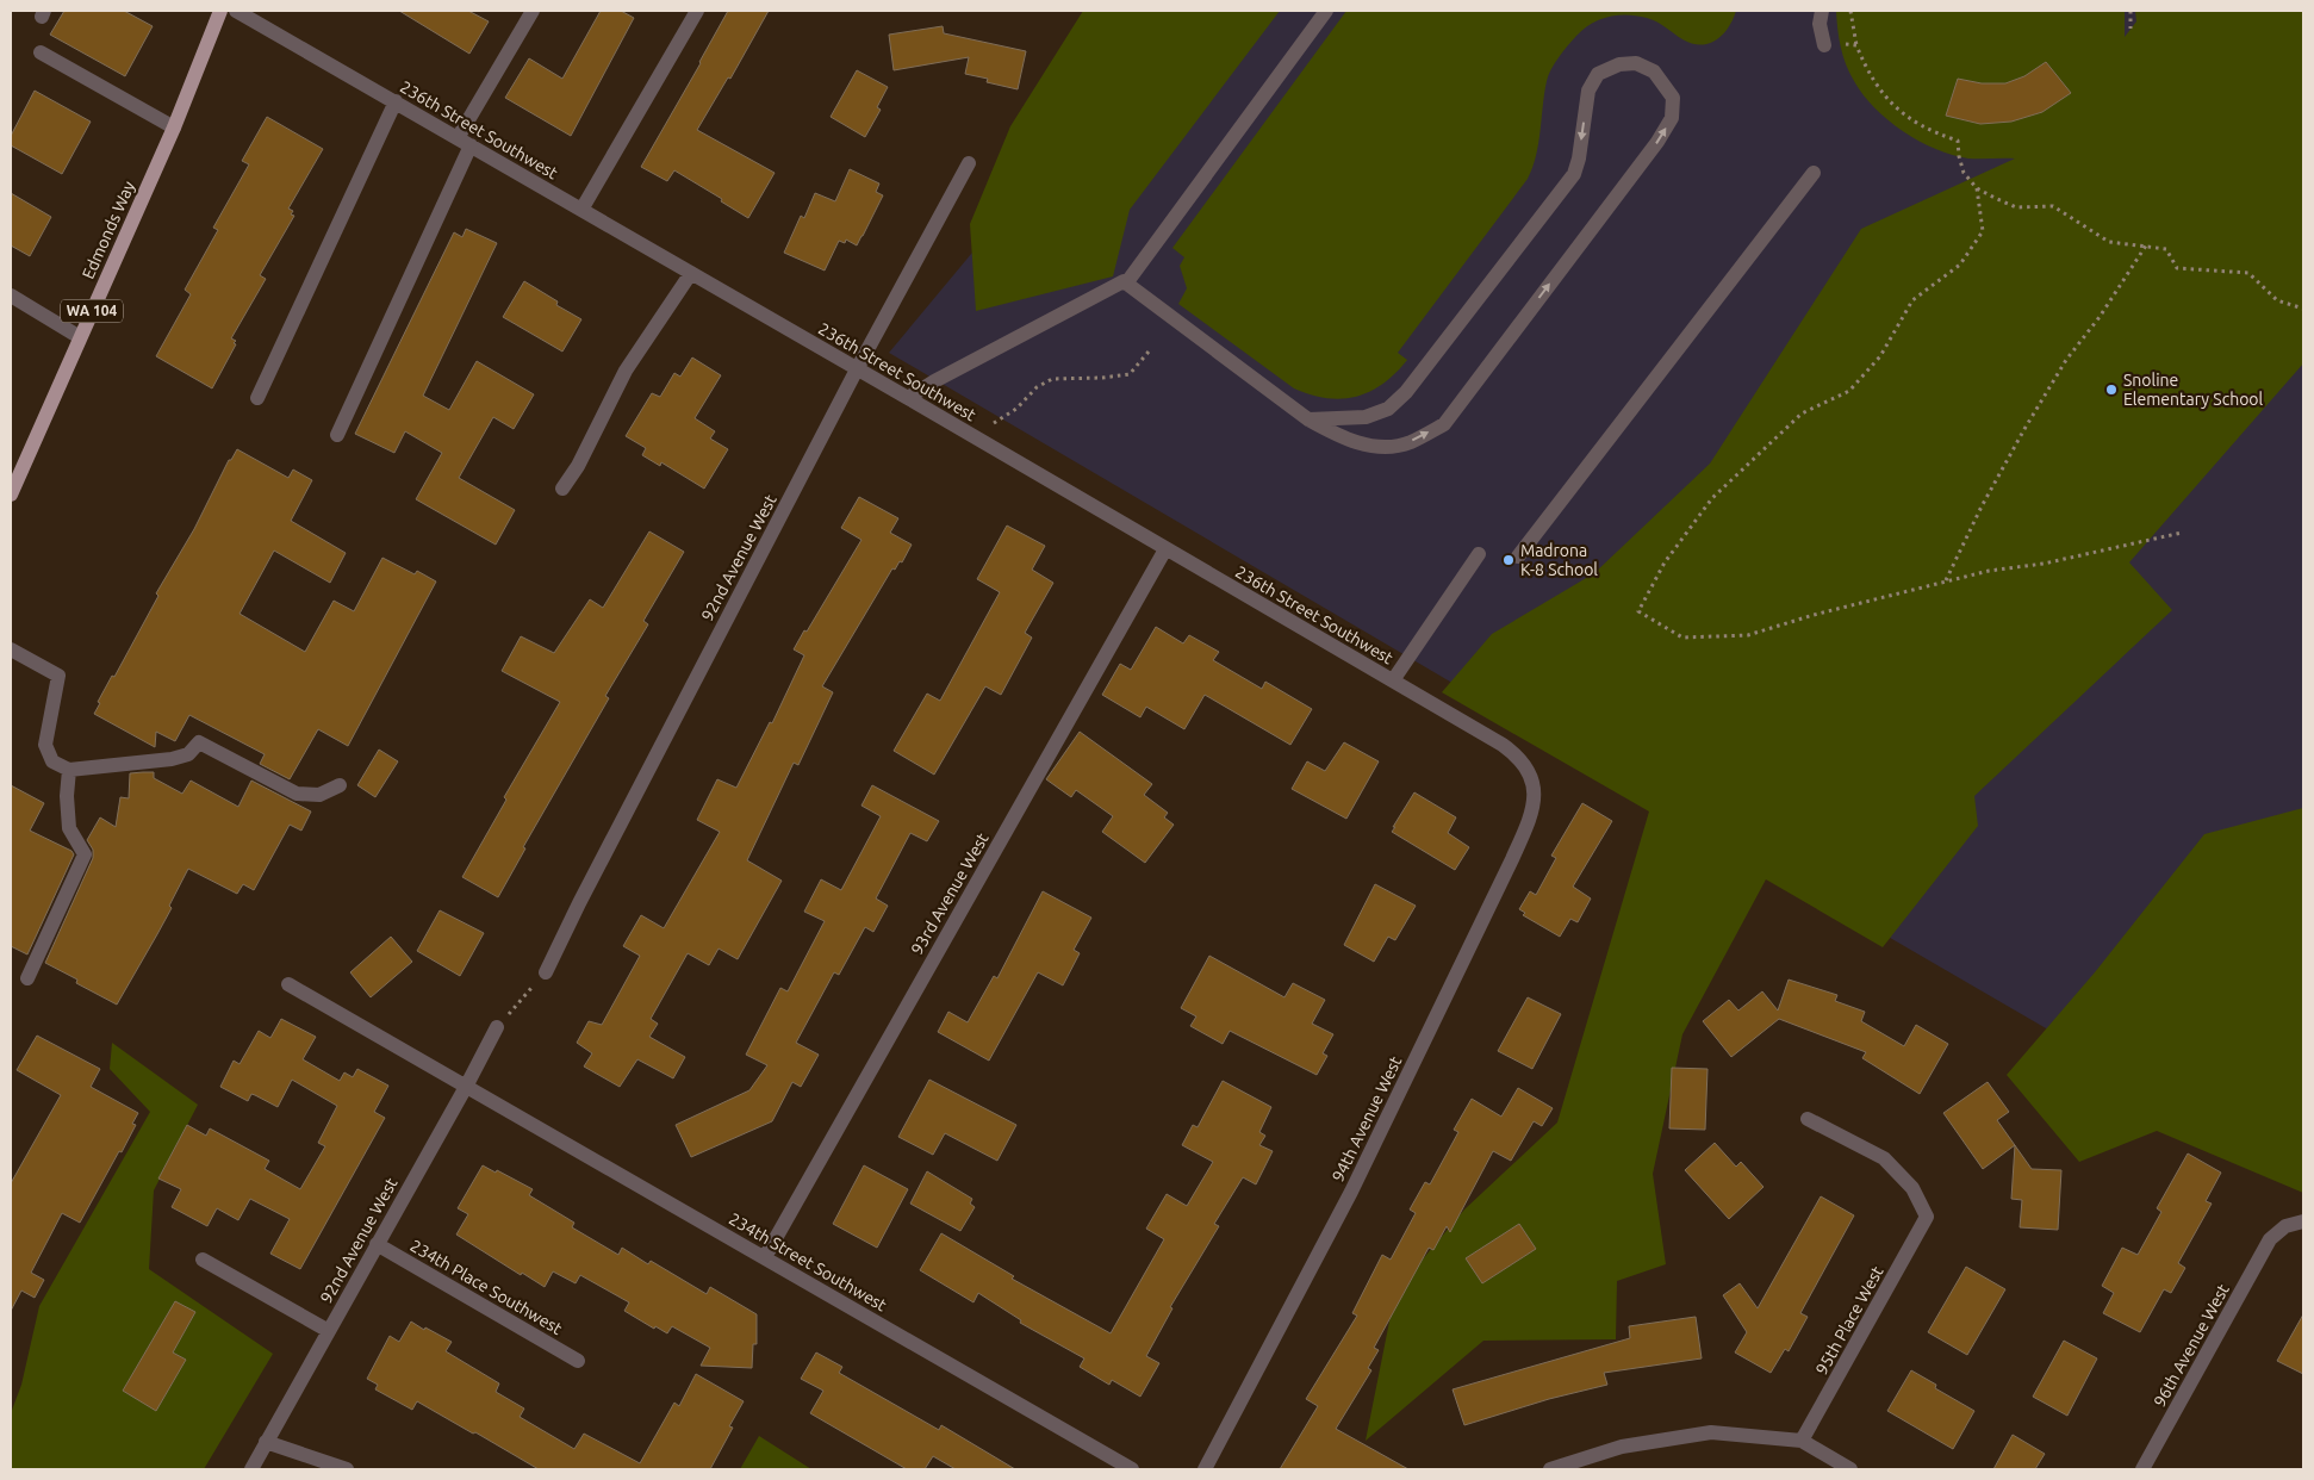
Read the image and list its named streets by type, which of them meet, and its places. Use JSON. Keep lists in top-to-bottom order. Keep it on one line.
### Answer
{"streets":{"main road":["Edmonds Way","WA 104"],"street":["236th Street Southwest","92nd Avenue West","93rd Avenue West","94th Avenue West","234th Street Southwest","234th Place Southwest","95th Place West","96th Avenue West"]},"crossings":[["236th Street Southwest","92nd Avenue West"],["236th Street Southwest","93rd Avenue West"],["236th Street Southwest","94th Avenue West"],["92nd Avenue West","234th Street Southwest"],["92nd Avenue West","234th Place Southwest"],["93rd Avenue West","234th Street Southwest"]],"places":["Snoline Elementary School","Madrona K-8 School"]}
